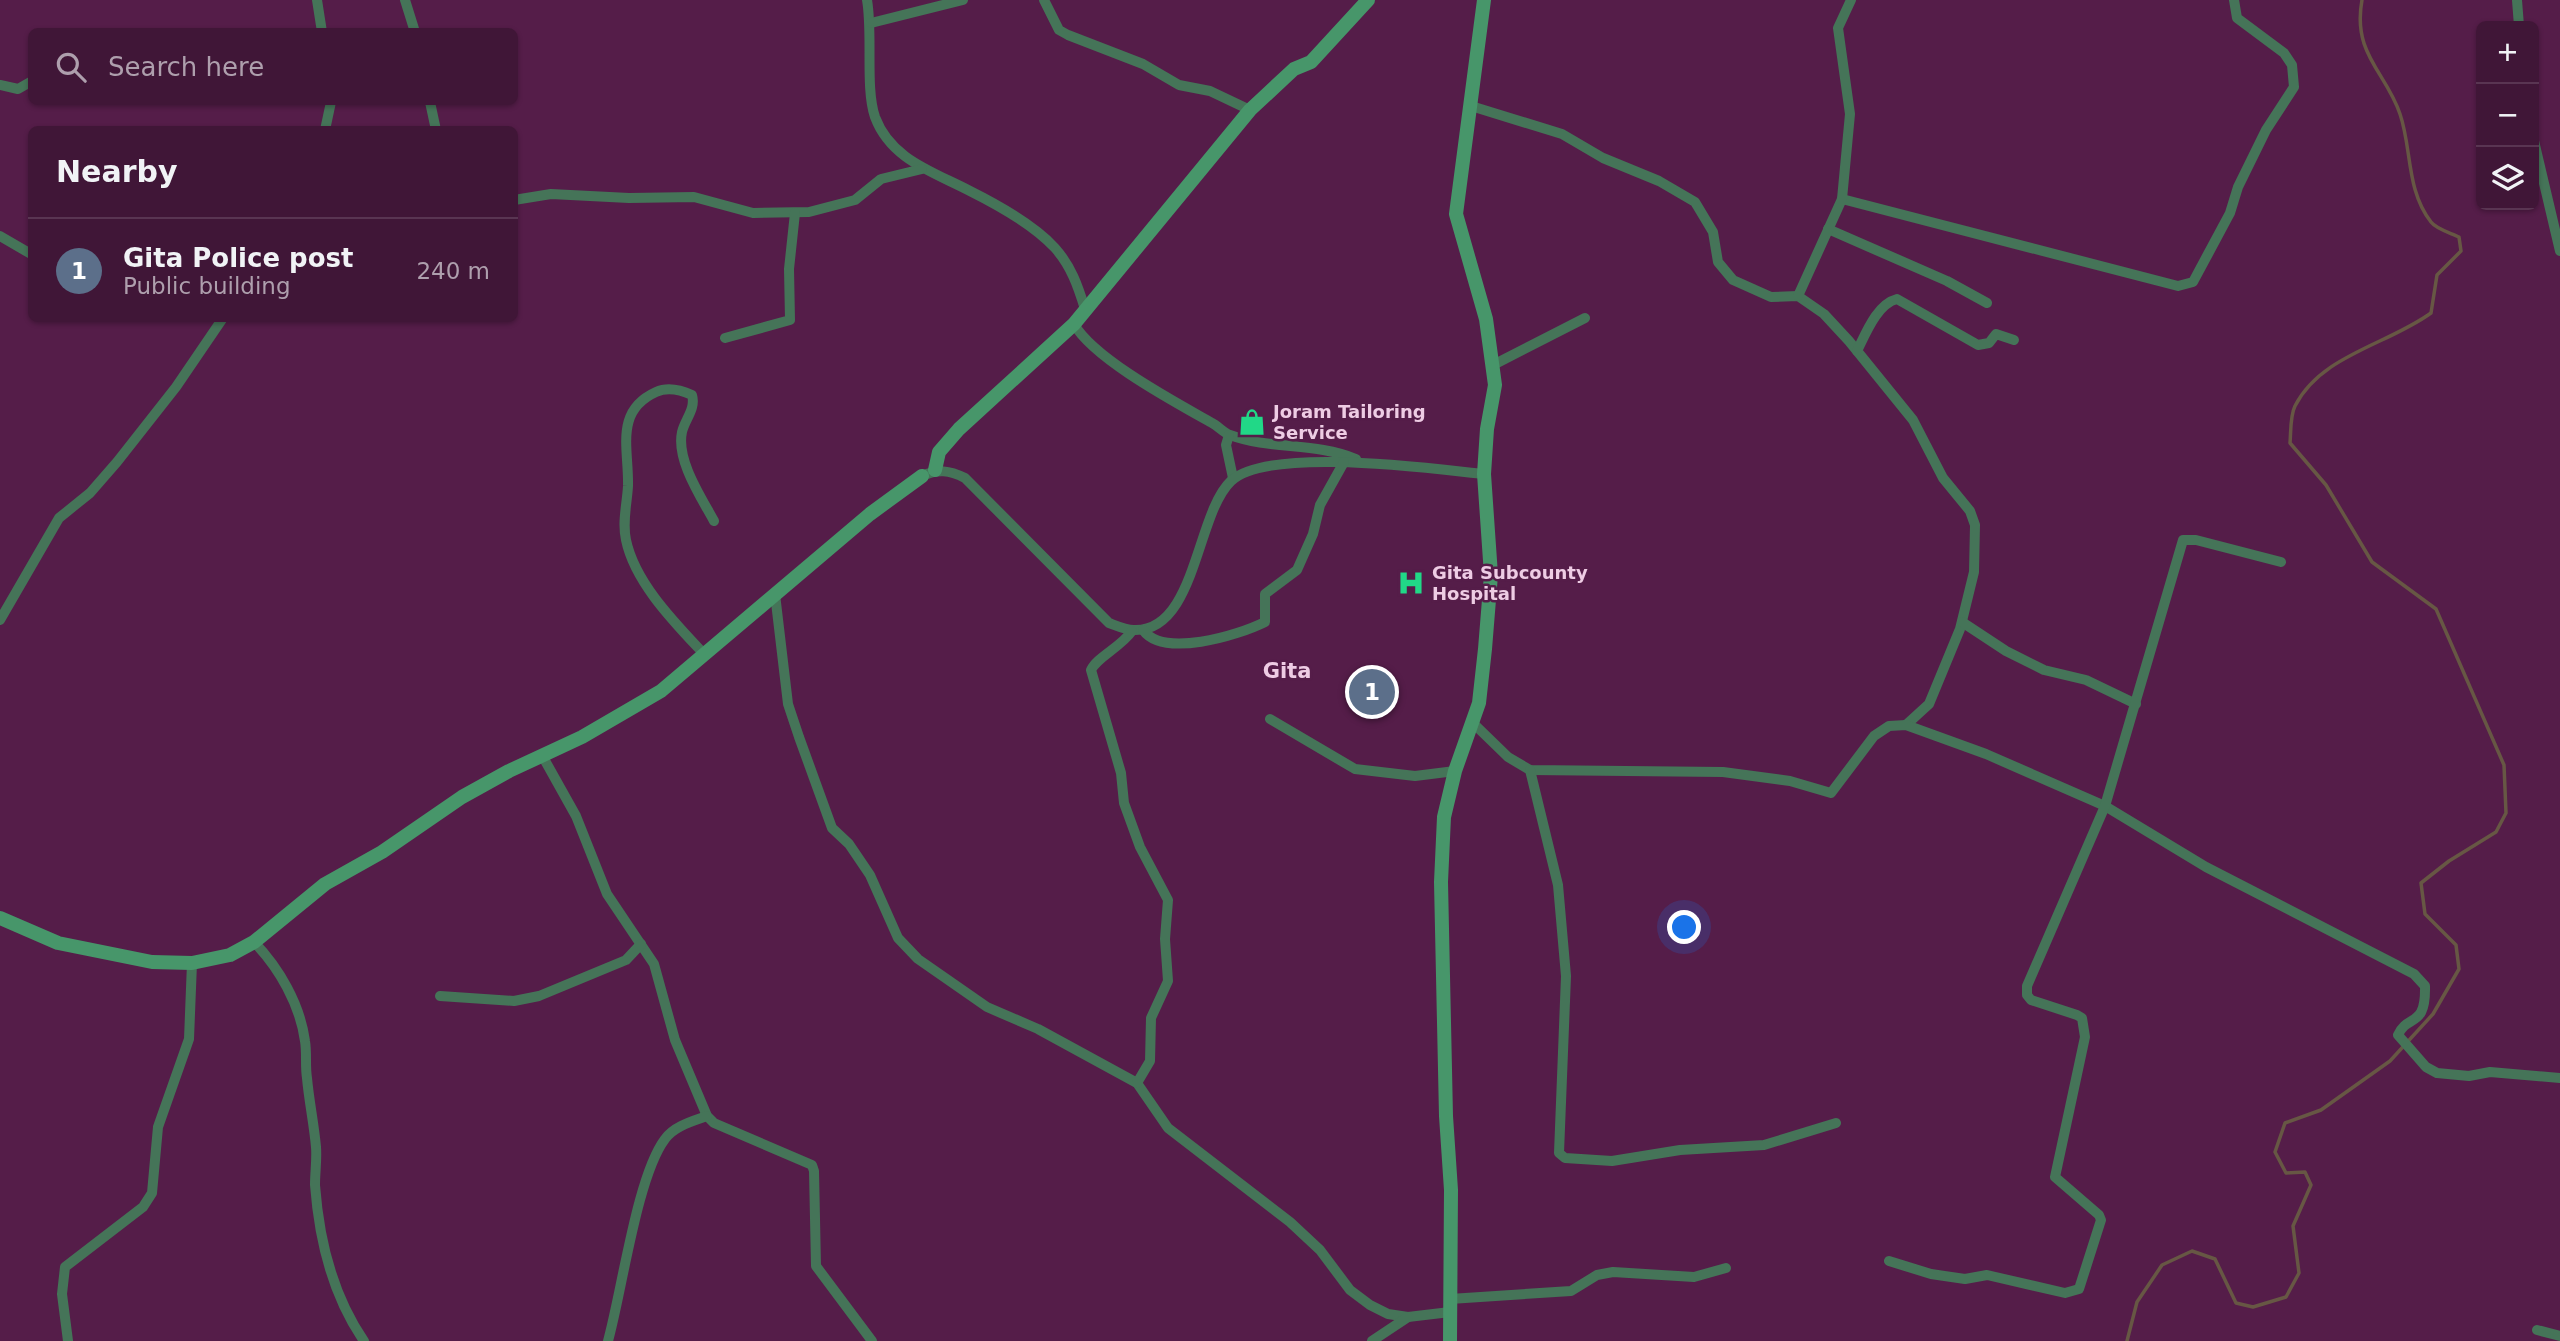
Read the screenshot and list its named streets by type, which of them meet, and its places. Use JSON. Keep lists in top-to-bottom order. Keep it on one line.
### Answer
{"districts":["Gita"],"places":{"shop":["Joram Tailoring Service"],"hospital":["Gita Subcounty Hospital"]},"page":{"map_buttons":["+","−"],"search":"Search here","heading":"Nearby","list":[{"mark":"1","name":"Gita Police post","note":"Public building","value":"240 m"}],"pins":"1"}}
